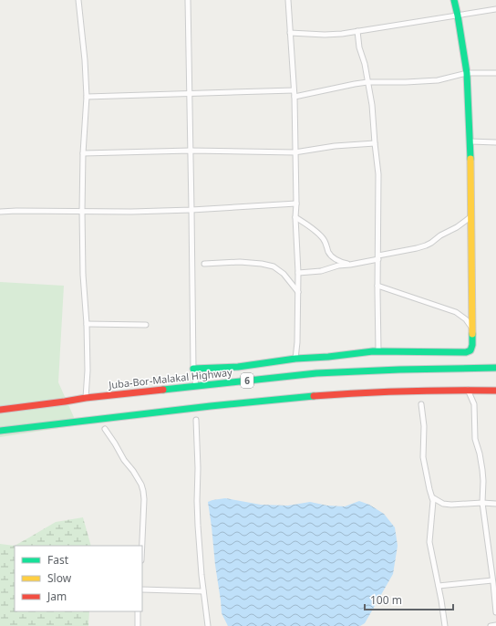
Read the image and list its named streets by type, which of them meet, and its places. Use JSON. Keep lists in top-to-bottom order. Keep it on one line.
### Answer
{"streets":{"main road":["Juba-Bor-Malakal Highway","6"]},"legend":["Fast","Slow","Jam"],"scale_bar":"100 m"}
